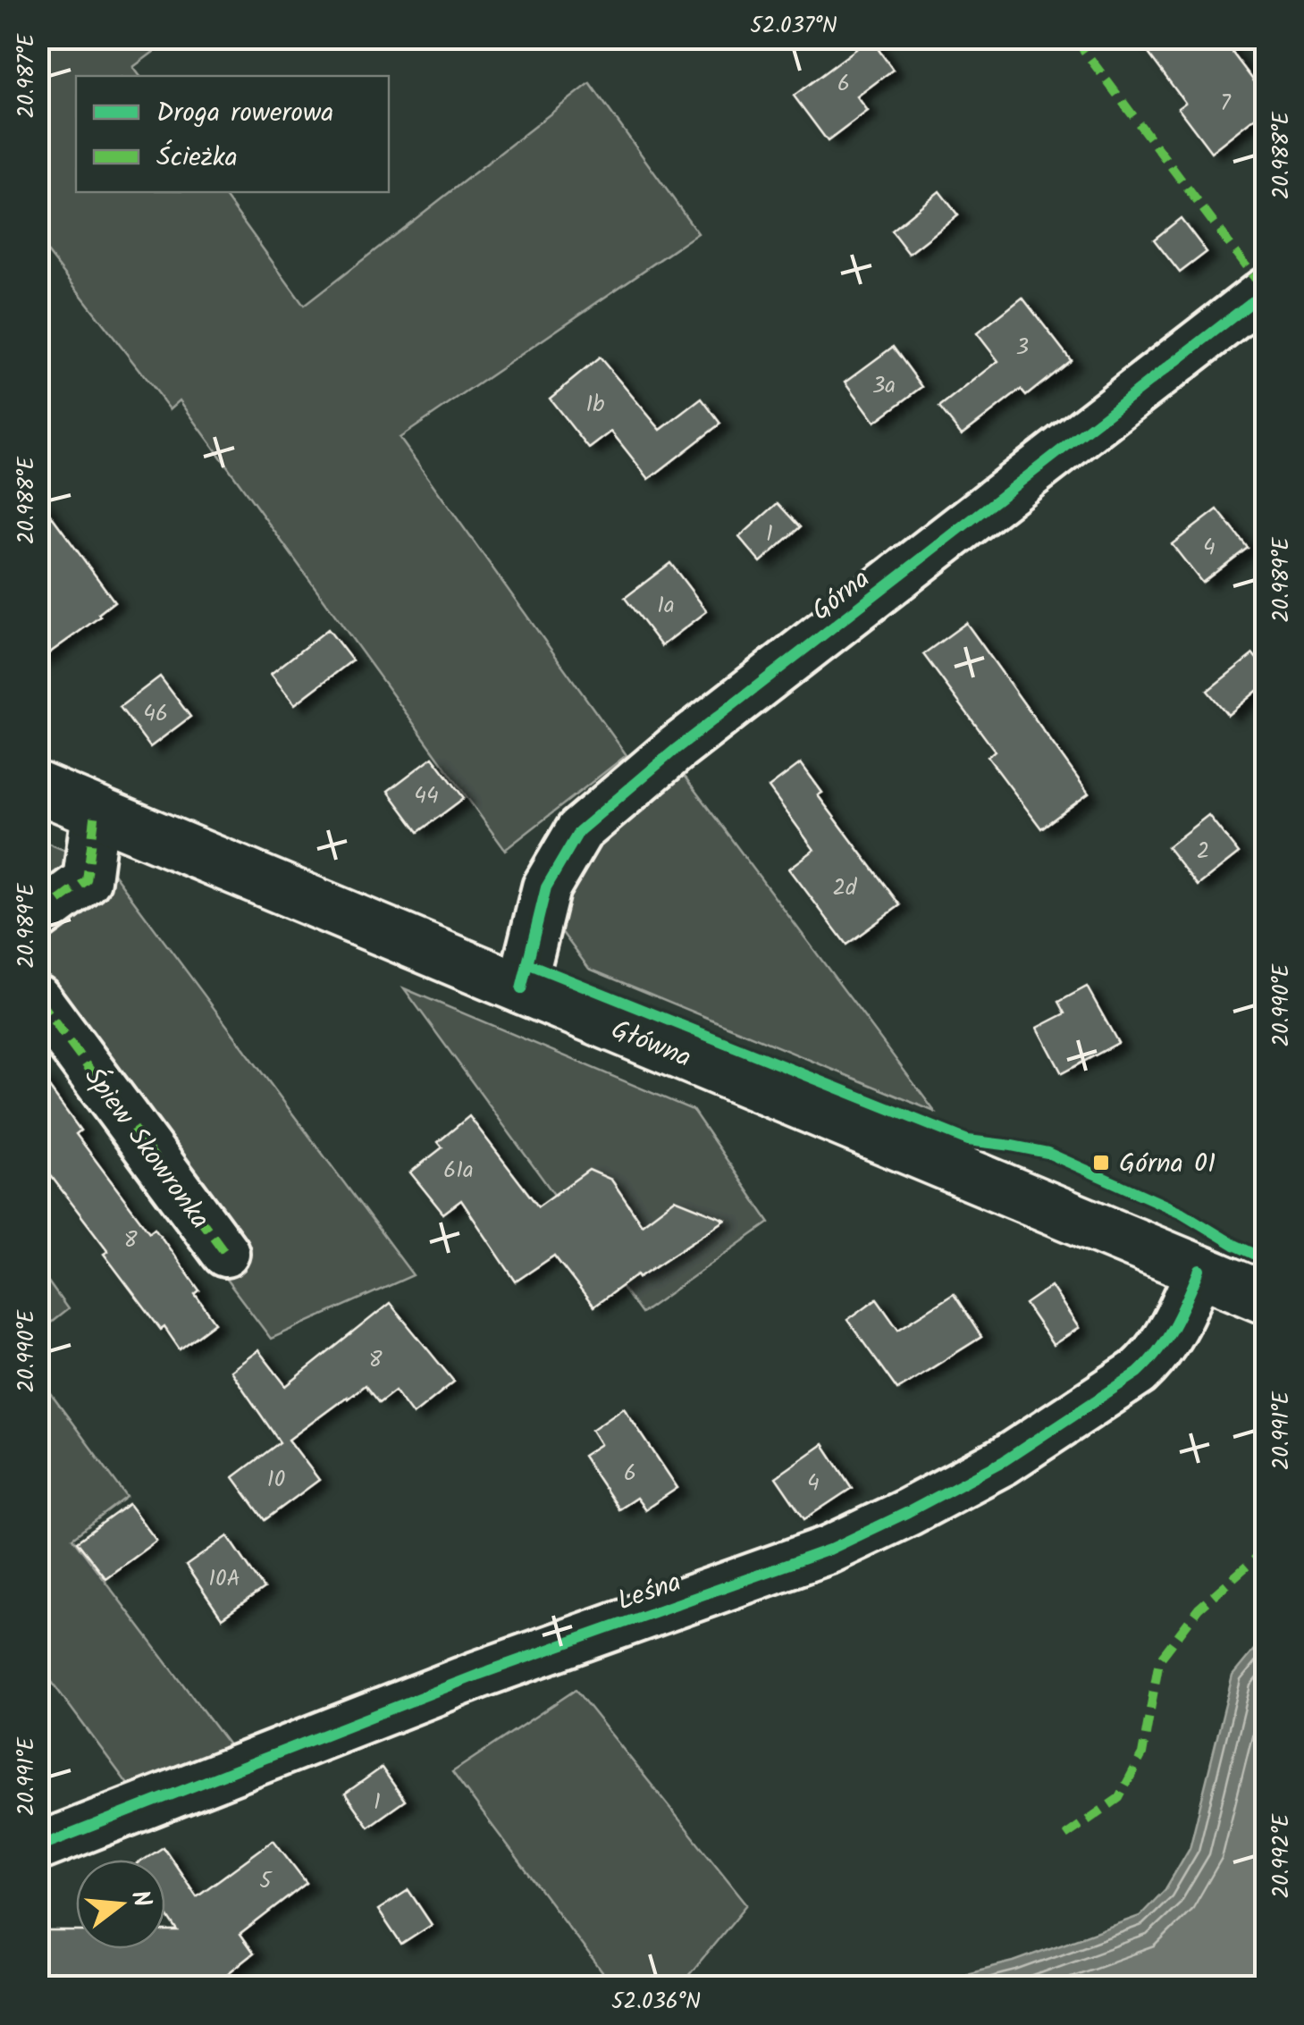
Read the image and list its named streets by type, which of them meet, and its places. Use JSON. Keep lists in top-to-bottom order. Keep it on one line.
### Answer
{"streets":{"main road":["Główna"],"street":["Górna","Śpiew Skowronka","Leśna"]},"crossings":[["Górna","Główna"],["Główna","Leśna"]],"places":{"transit":["Górna 01"]},"house_numbers":["6","7","3","3a","1b","1","4","1a","46","44","2","2d","61a","8","8","6","10","4","10A","1","5"],"legend":["Droga rowerowa","Ścieżka"],"north":"right","coordinates":["52.037°N","20.987°E","20.988°E","20.989°E","20.990°E","20.991°E","20.992°E","52.036°N"]}
